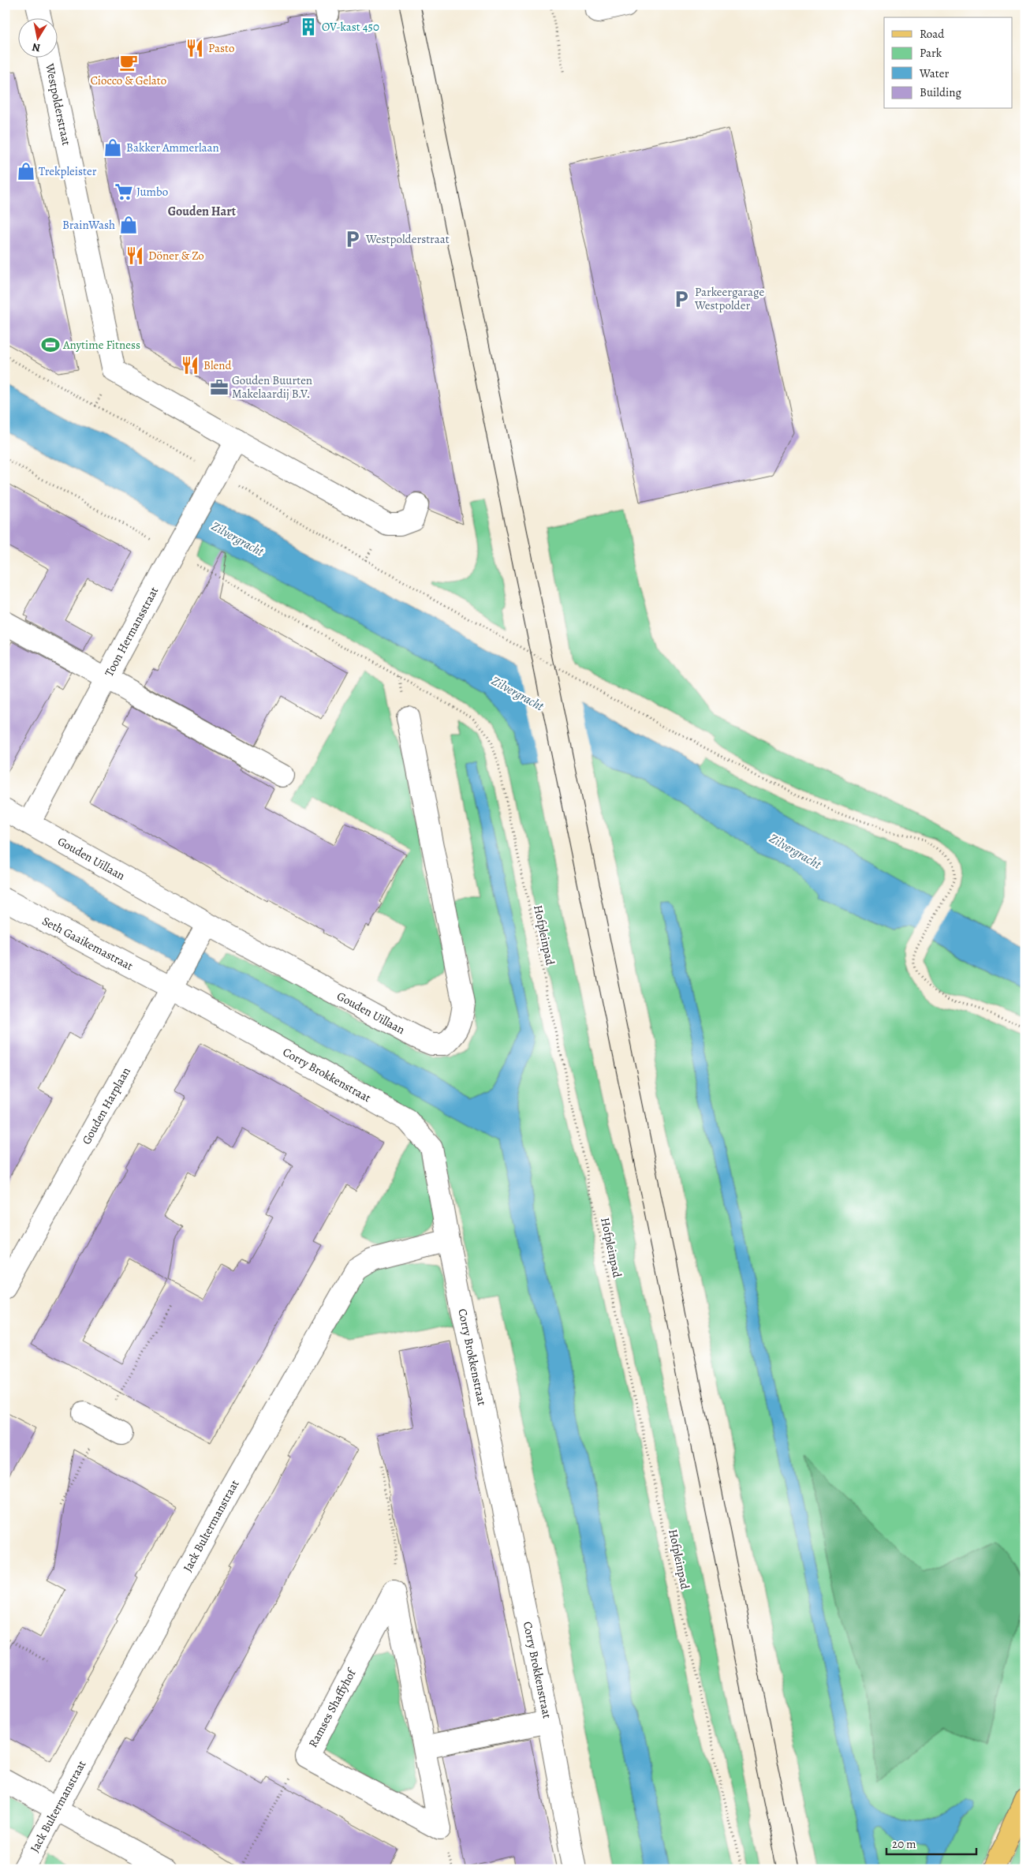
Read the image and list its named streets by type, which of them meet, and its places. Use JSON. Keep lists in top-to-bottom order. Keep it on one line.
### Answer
{"streets":{"street":["Westpolderstraat","Toon Hermansstraat","Gouden Uillaan","Seth Gaaikemastraat","Corry Brokkenstraat","Gouden Harplaan","Jack Bultermanstraat","Ramses Shaffyhof"],"path":["Hofpleinpad"]},"crossings":[["Westpolderstraat","Toon Hermansstraat"],["Toon Hermansstraat","Gouden Uillaan"],["Toon Hermansstraat","Hofpleinpad"],["Gouden Uillaan","Gouden Harplaan"],["Seth Gaaikemastraat","Corry Brokkenstraat"],["Seth Gaaikemastraat","Gouden Harplaan"],["Corry Brokkenstraat","Gouden Harplaan"],["Corry Brokkenstraat","Jack Bultermanstraat"]],"districts":["Gouden Hart"],"water":["Zilvergracht"],"places":{"building":["OV-kast 450"],"restaurant":["Pasto","Döner & Zo","Blend"],"cafe":["Ciocco & Gelato"],"shop":["Bakker Ammerlaan","Trekpleister","BrainWash"],"supermarket":["Jumbo"],"parking":["Westpolderstraat","Parkeergarage Westpolder"],"sports":["Anytime Fitness"],"office":["Gouden Buurten Makelaardij B.V."]},"legend":["Road","Park","Water","Building"],"scale_bar":"20 m","north":"bottom"}
